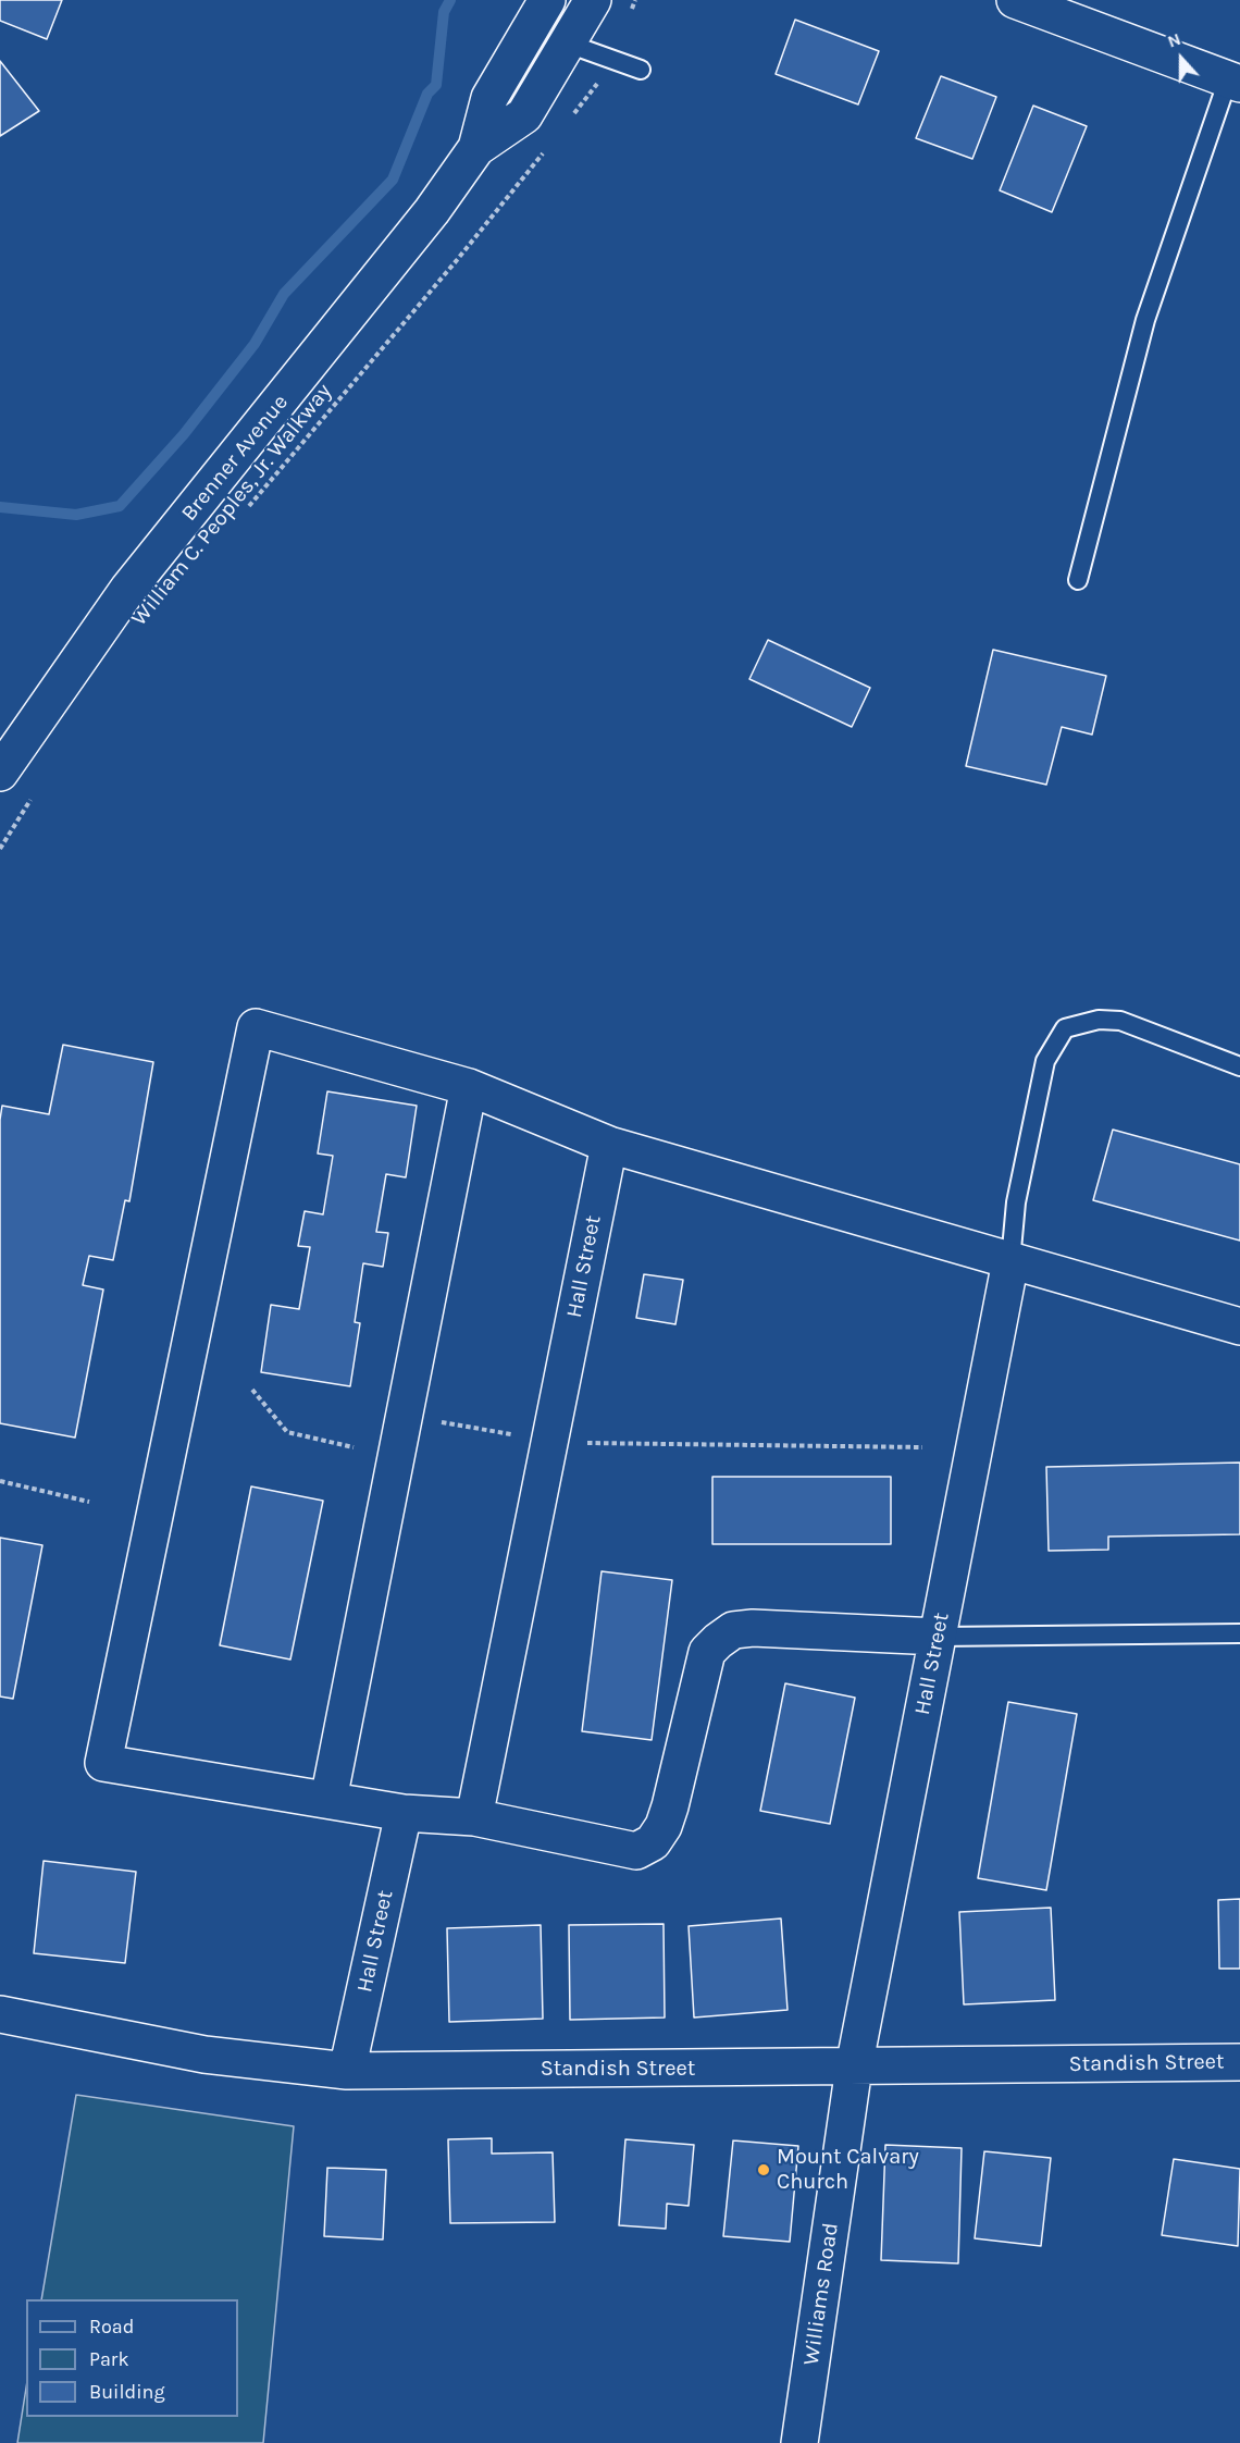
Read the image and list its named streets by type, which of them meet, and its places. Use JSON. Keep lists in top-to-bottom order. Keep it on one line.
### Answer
{"streets":{"street":["Brenner Avenue","Hall Street","Standish Street","Williams Road"],"path":["William C. Peoples, Jr. Walkway"]},"crossings":[["Hall Street","Standish Street"],["Hall Street","Williams Road"],["Standish Street","Williams Road"]],"places":["Mount Calvary Church"],"legend":["Road","Park","Building"],"north":"top"}
